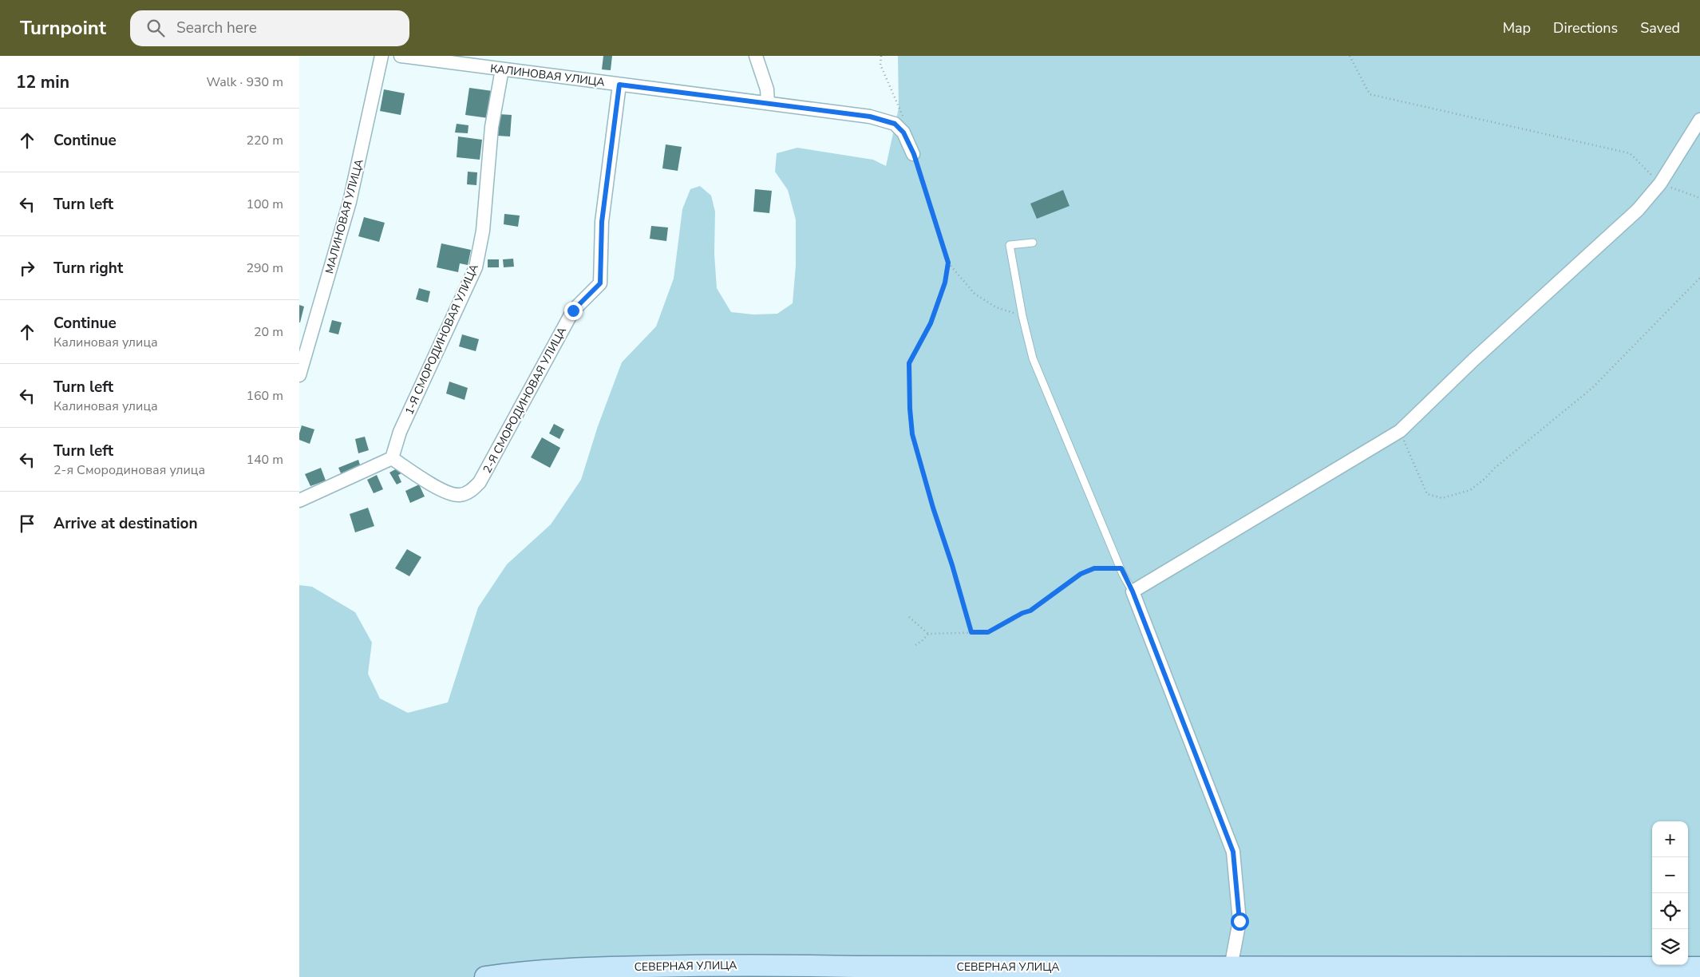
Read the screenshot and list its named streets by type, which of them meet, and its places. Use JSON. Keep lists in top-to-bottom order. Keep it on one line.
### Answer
{"streets":{"main road":["СЕВЕРНАЯ УЛИЦА"],"street":["КАЛИНОВАЯ УЛИЦА","МАЛИНОВАЯ УЛИЦА","1-Я СМОРОДИНОВАЯ УЛИЦА","2-Я СМОРОДИНОВАЯ УЛИЦА"]},"crossings":[["КАЛИНОВАЯ УЛИЦА","1-Я СМОРОДИНОВАЯ УЛИЦА"],["КАЛИНОВАЯ УЛИЦА","2-Я СМОРОДИНОВАЯ УЛИЦА"],["1-Я СМОРОДИНОВАЯ УЛИЦА","2-Я СМОРОДИНОВАЯ УЛИЦА"]],"page":{"header":"Turnpoint","search":"Search here","nav":["Map","Directions","Saved"],"heading":["12 min","Walk · 930 m"],"list":[["Continue","220 m"],["Turn left","100 m"],["Turn right","290 m"],["Continue","Калиновая улица","20 m"],["Turn left","Калиновая улица","160 m"],["Turn left","2-я Смородиновая улица","140 m"],"Arrive at destination"],"map_buttons":["+","−"]}}
